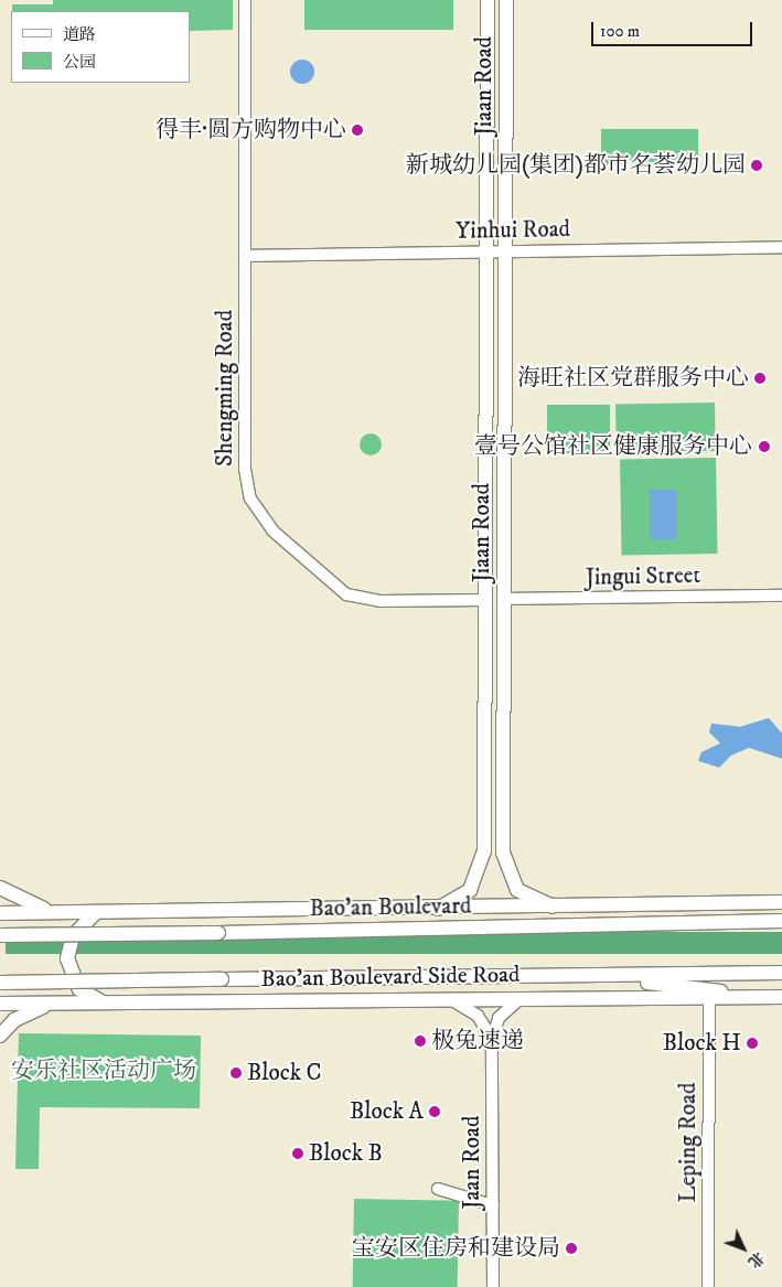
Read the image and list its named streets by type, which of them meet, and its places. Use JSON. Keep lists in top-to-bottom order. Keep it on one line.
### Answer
{"streets":{"main road":["Jiaan Road","Bao'an Boulevard","Bao'an Boulevard Side Road"],"street":["Yinhui Road","Shengming Road","Jingui Street","Leping Road","Jaan Road"]},"crossings":[["Jiaan Road","Yinhui Road"],["Jiaan Road","Shengming Road"],["Jiaan Road","Jingui Street"],["Yinhui Road","Shengming Road"],["Bao'an Boulevard Side Road","Leping Road"]],"parks":["安乐社区活动广场"],"places":["得丰·圆方购物中心","新城幼儿园(集团)都市名荟幼儿园","海旺社区党群服务中心","壹号公馆社区健康服务中心","极兔速递","Block H","Block C","Block A","Block B","宝安区住房和建设局"],"legend":["道路","公园"],"scale_bar":"100 m","north":"bottom right"}
